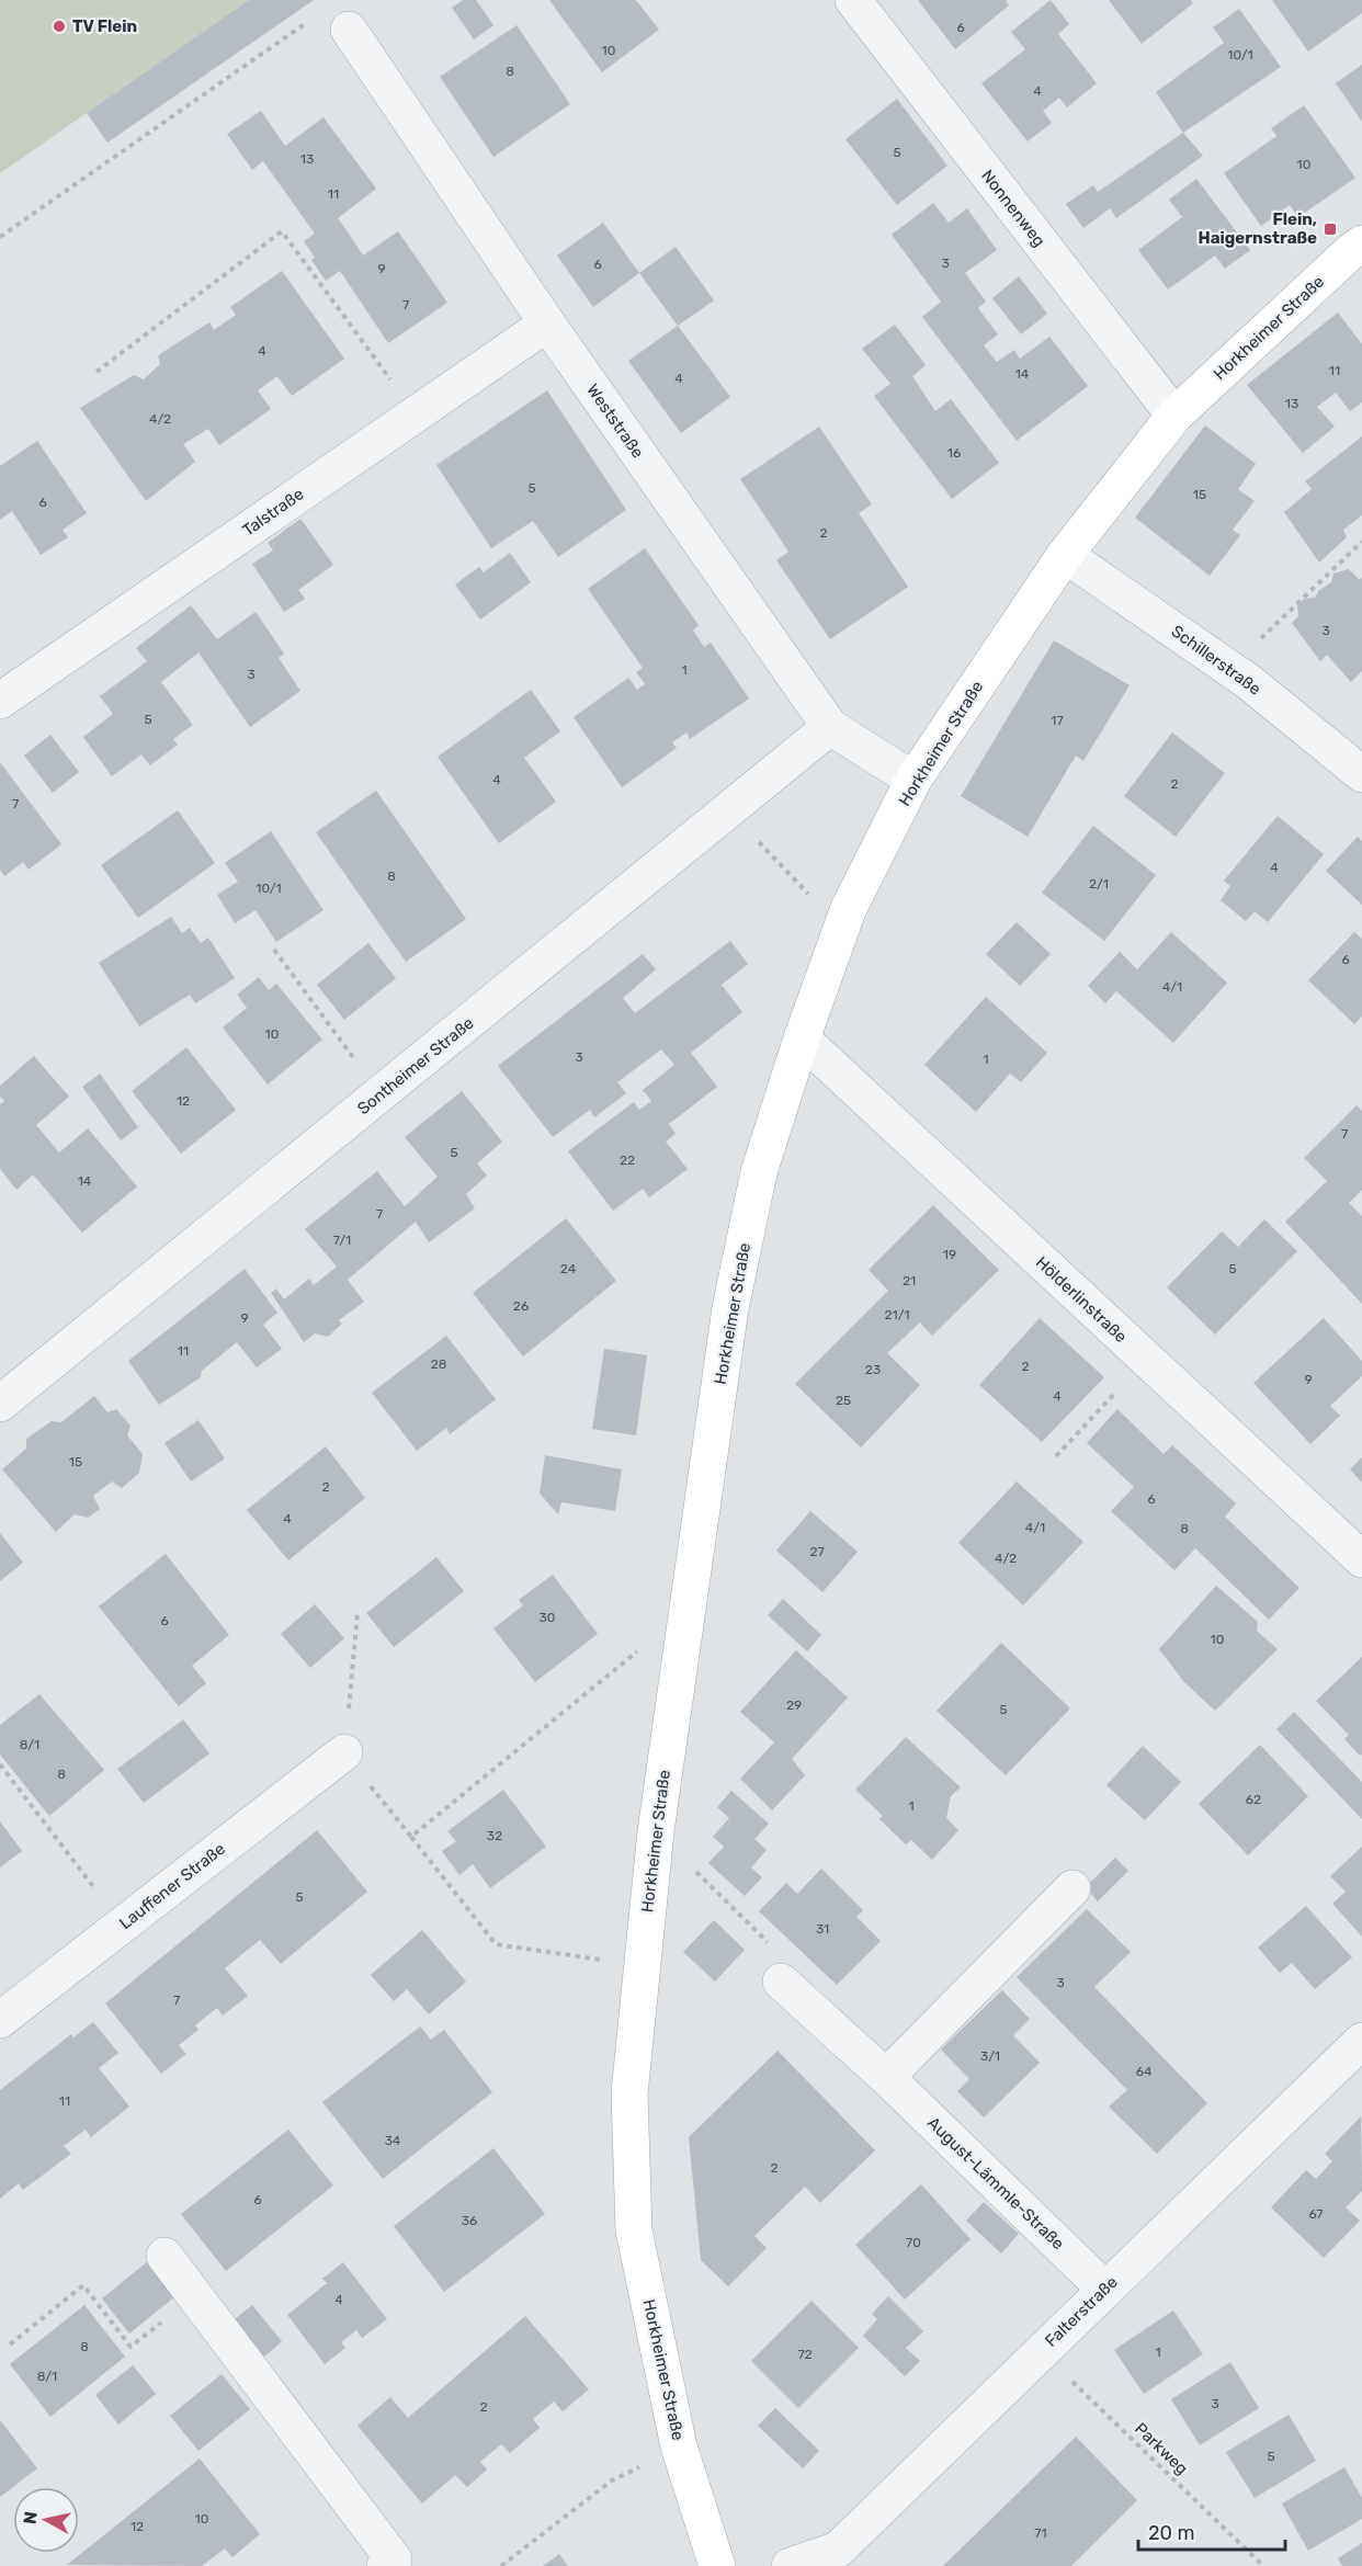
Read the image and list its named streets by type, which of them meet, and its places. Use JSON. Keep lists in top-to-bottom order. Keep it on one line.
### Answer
{"streets":{"main road":["Horkheimer Straße"],"street":["Nonnenweg","Weststraße","Talstraße","Schillerstraße","Sontheimer Straße","Hölderlinstraße","Lauffener Straße","August-Lämmle-Straße","Falterstraße"],"path":["Parkweg"]},"crossings":[["Nonnenweg","Horkheimer Straße"],["Horkheimer Straße","Weststraße"],["Horkheimer Straße","Schillerstraße"],["Horkheimer Straße","Hölderlinstraße"],["Weststraße","Talstraße"],["Weststraße","Sontheimer Straße"],["August-Lämmle-Straße","Falterstraße"],["Falterstraße","Parkweg"]],"places":{"other":["TV Flein"],"transit":["Flein, Haigernstraße"]},"house_numbers":["6","10","10/1","8","4","5","13","10","11","3","6","9","7","4","11","14","4","13","4/2","16","5","15","6","2","3","1","3","5","17","4","2","7","4","8","2/1","10/1","6","4/1","10","3","1","12","7","5","22","14","7","7/1","19","24","5","21","26","21/1","9","11","28","2","23","9","4","25","15","2","6","4","4/1","8","27","4/2","30","6","10","29","5","8/1","8","62","1","32","5","31","3","7","3/1","64","11","34","2","6","67","36","70","4","8","1","72","8/1","3","2","5","10","12","71"],"scale_bar":"20 m","north":"left"}
